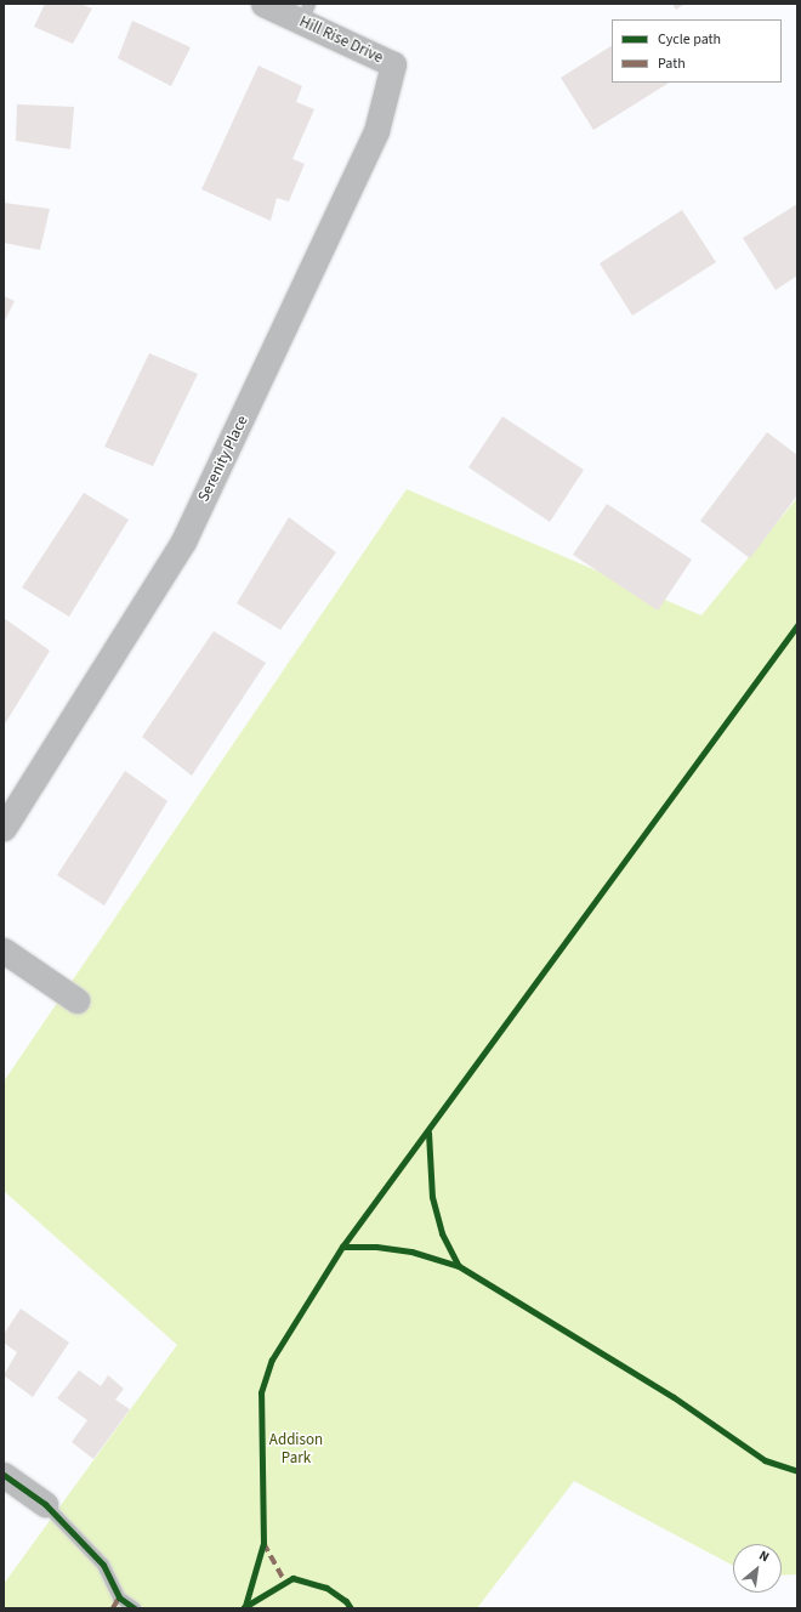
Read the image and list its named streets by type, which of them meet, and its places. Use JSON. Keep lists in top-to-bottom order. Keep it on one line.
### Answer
{"streets":{"street":["Hill Rise Drive","Serenity Place"]},"crossings":[["Hill Rise Drive","Serenity Place"]],"parks":["Addison Park"],"legend":["Cycle path","Path"],"north":"top right"}
